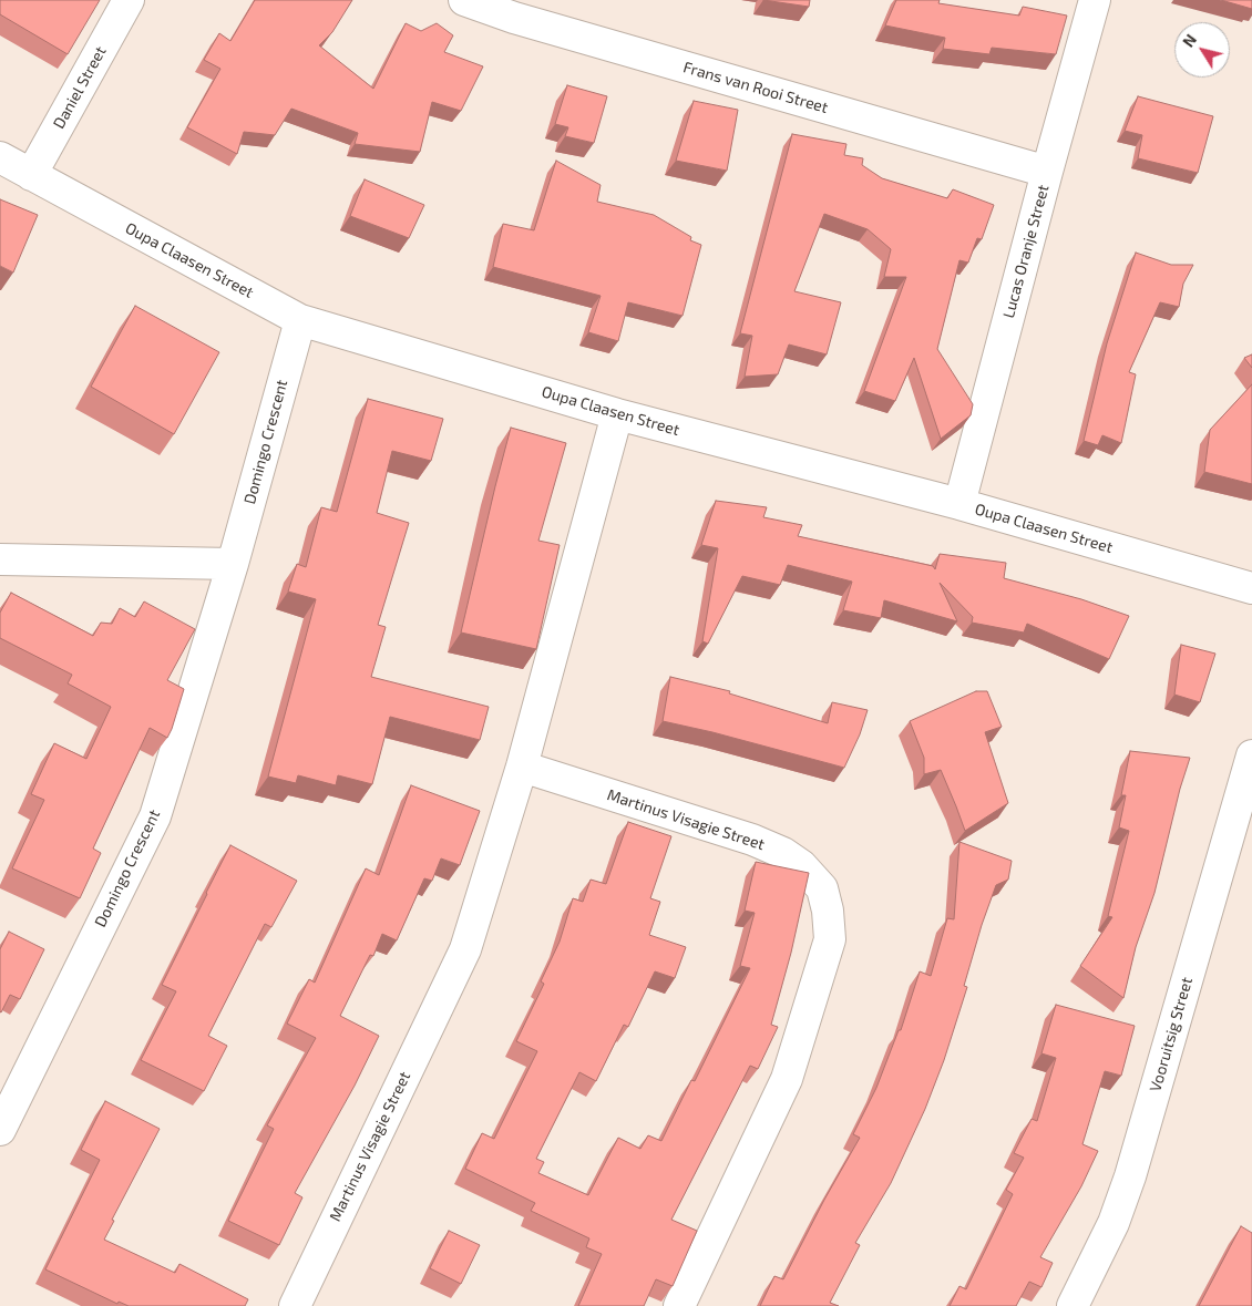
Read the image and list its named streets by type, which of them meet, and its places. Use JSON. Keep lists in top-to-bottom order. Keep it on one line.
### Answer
{"streets":{"street":["Daniel Street","Frans van Rooi Street","Lucas Oranje Street","Oupa Claasen Street","Domingo Crescent","Martinus Visagie Street","Vooruitsig Street"]},"crossings":[["Daniel Street","Oupa Claasen Street"],["Frans van Rooi Street","Lucas Oranje Street"],["Lucas Oranje Street","Oupa Claasen Street"],["Oupa Claasen Street","Domingo Crescent"],["Oupa Claasen Street","Martinus Visagie Street"]],"north":"top left"}
